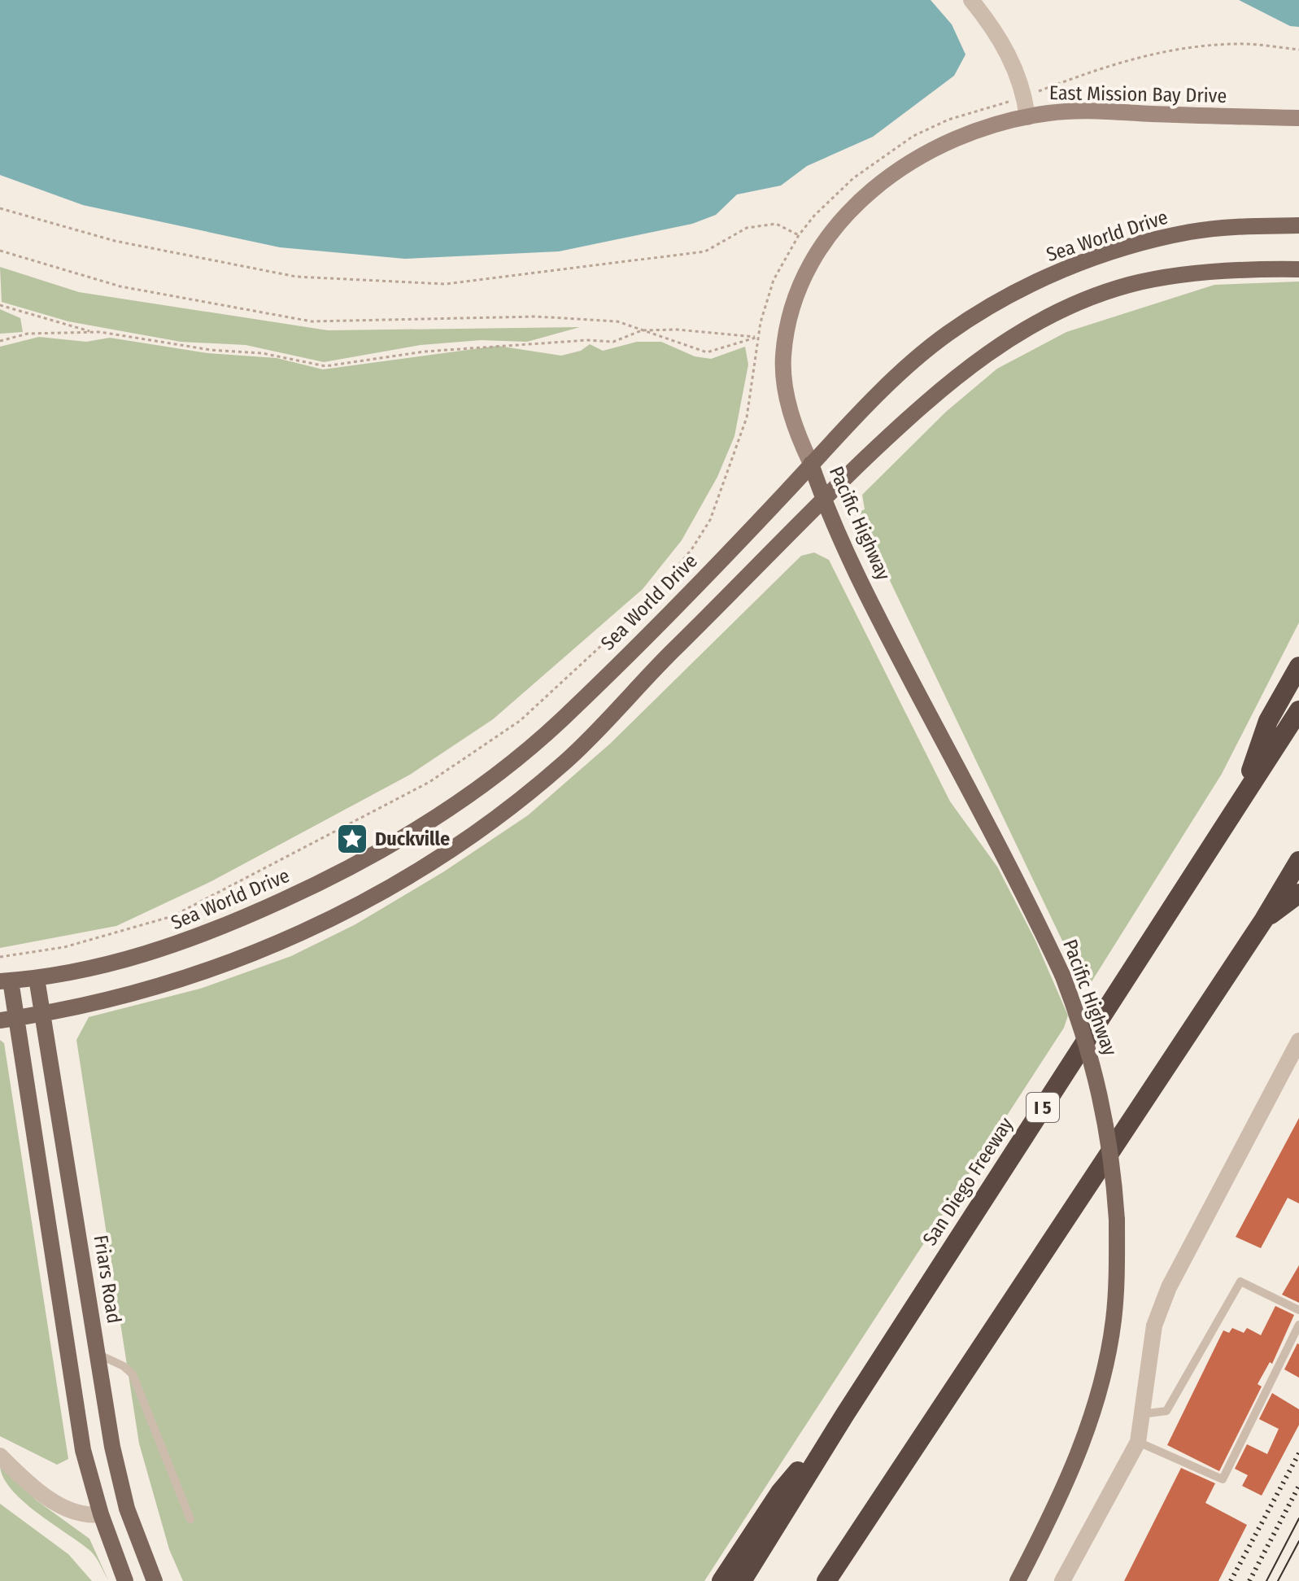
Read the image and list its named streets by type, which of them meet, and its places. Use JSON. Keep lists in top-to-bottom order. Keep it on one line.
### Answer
{"streets":{"highway":["I 5","San Diego Freeway"],"main road":["East Mission Bay Drive","Sea World Drive","Pacific Highway","Friars Road"]},"crossings":[["East Mission Bay Drive","Sea World Drive"],["East Mission Bay Drive","Pacific Highway"],["Sea World Drive","Pacific Highway"],["Sea World Drive","Friars Road"]],"places":{"place":["Duckville"]}}
